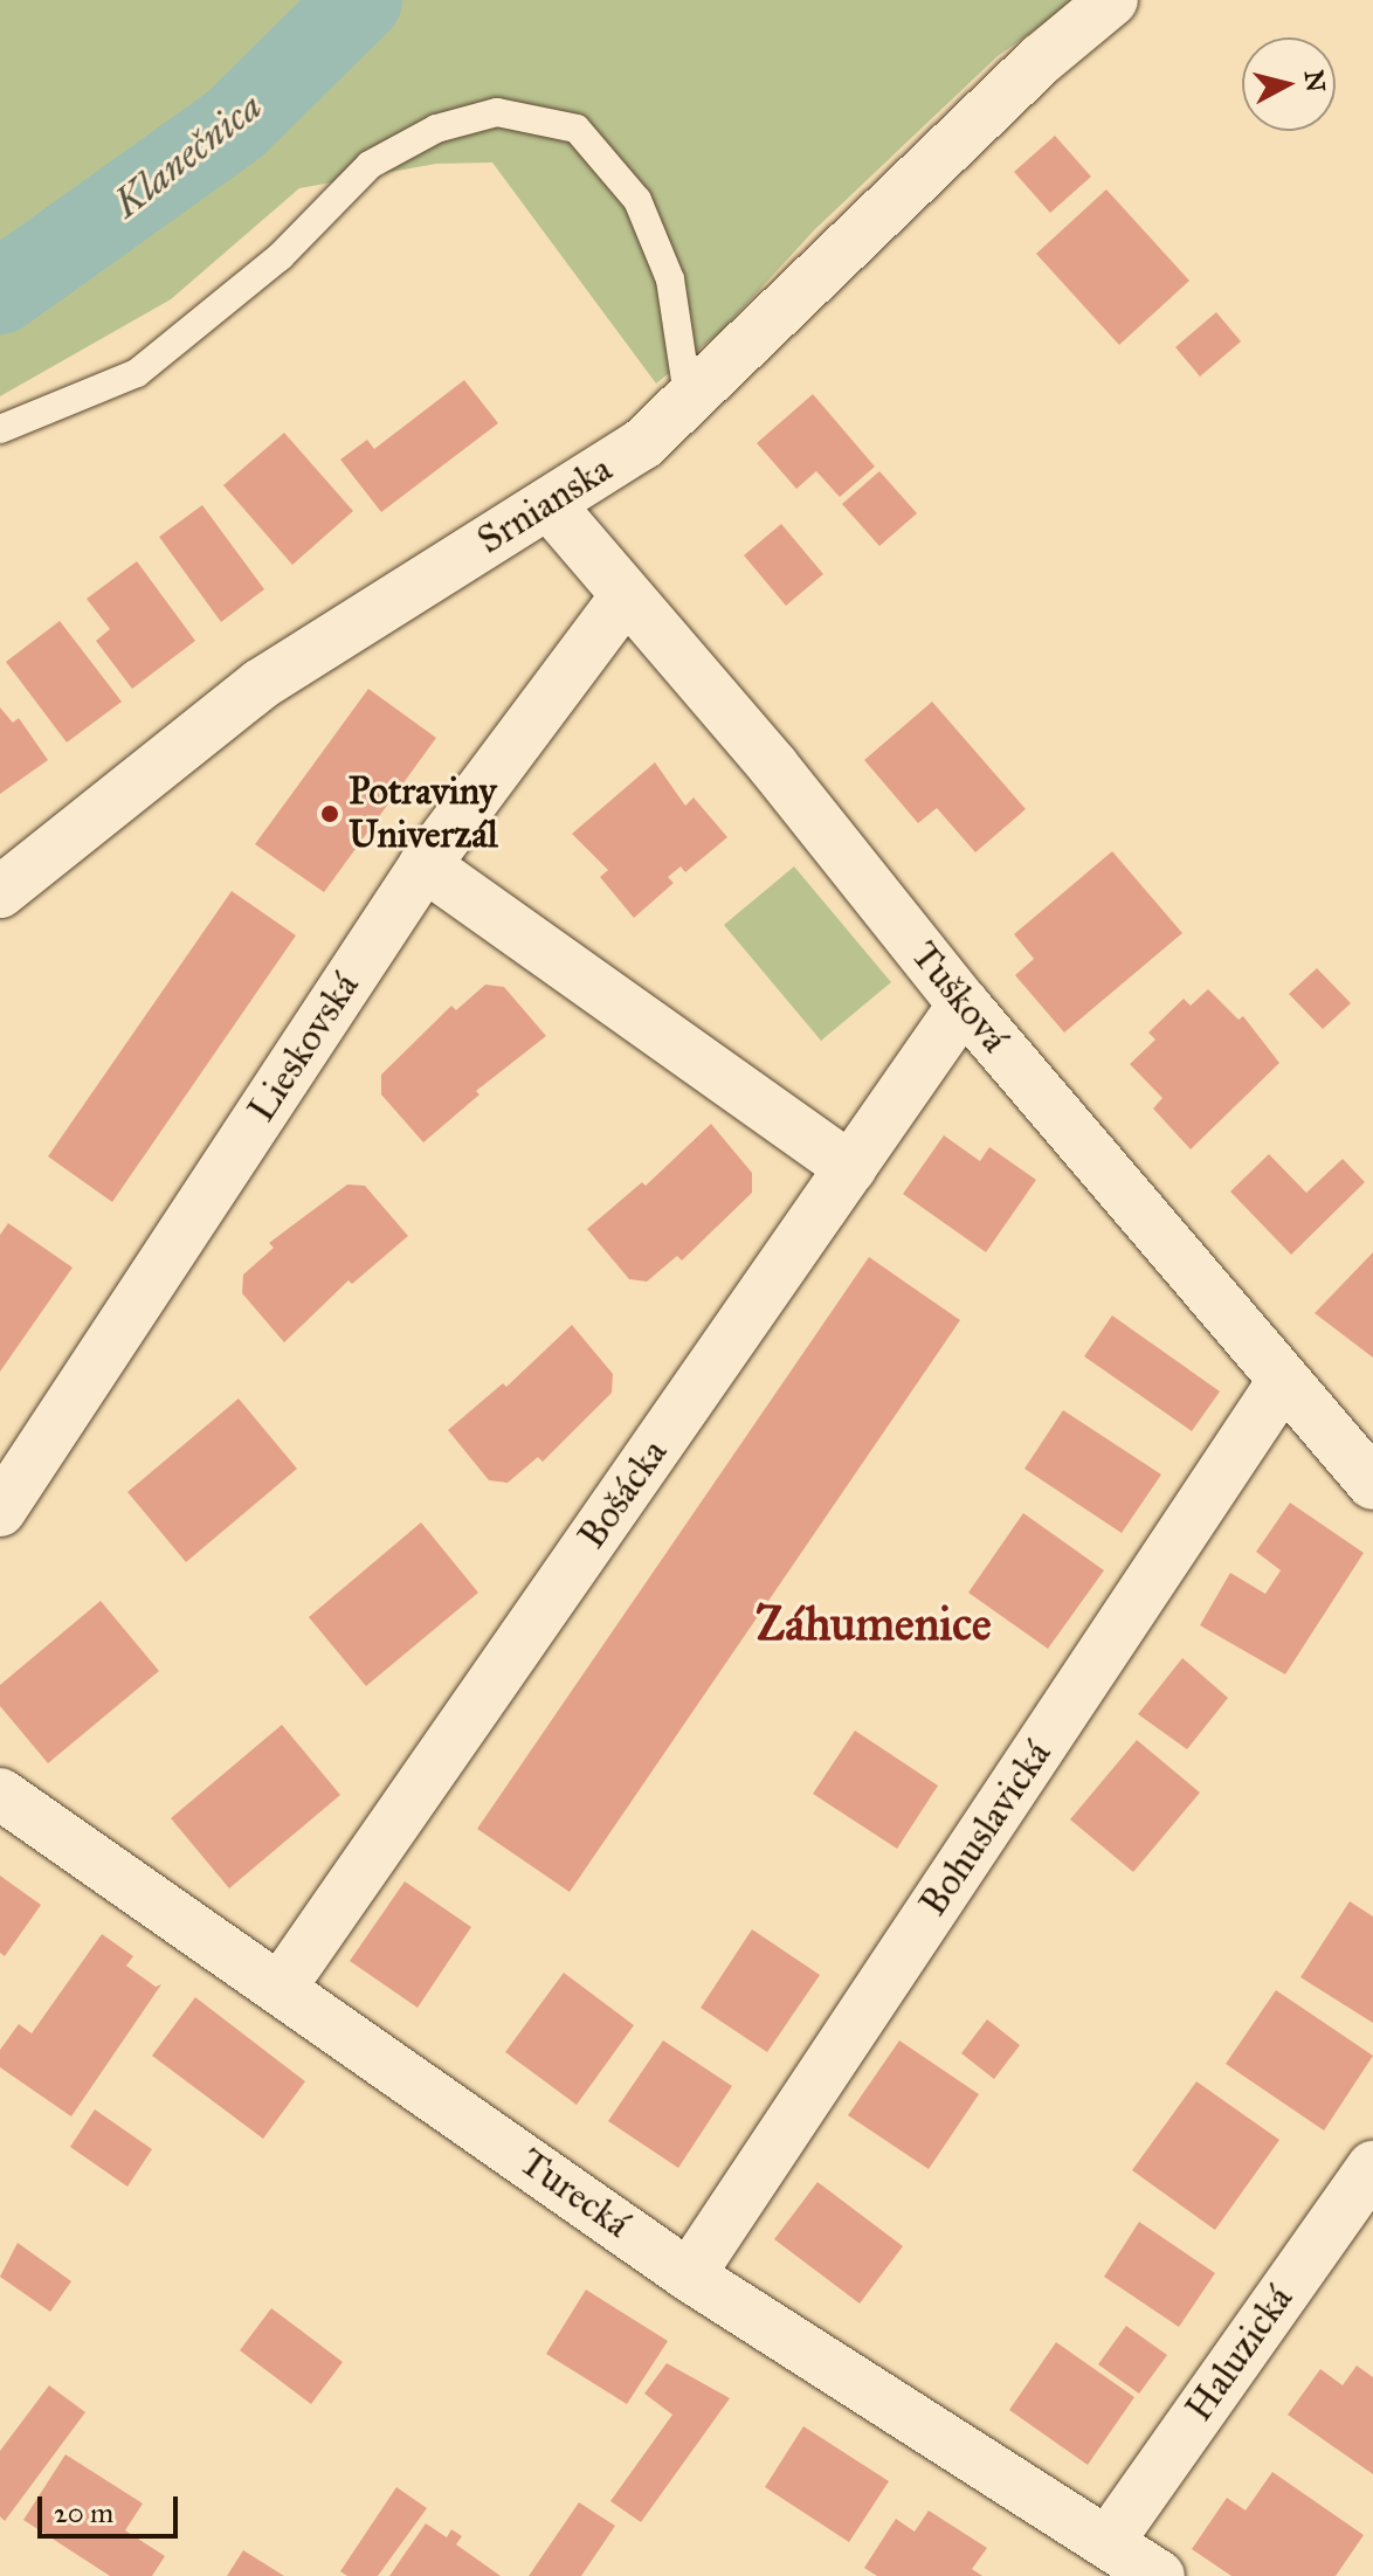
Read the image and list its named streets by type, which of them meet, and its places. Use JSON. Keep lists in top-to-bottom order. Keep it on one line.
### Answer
{"streets":{"street":["Srnianska","Tušková","Lieskovská","Bošácka","Bohuslavická","Turecká","Haluzická"]},"crossings":[["Srnianska","Tušková"],["Tušková","Lieskovská"],["Tušková","Bošácka"],["Tušková","Bohuslavická"],["Bošácka","Turecká"],["Bohuslavická","Turecká"],["Turecká","Haluzická"]],"districts":["Záhumenice"],"water":["Klanečnica"],"places":["Potraviny Univerzál"],"scale_bar":"20 m","north":"right"}
